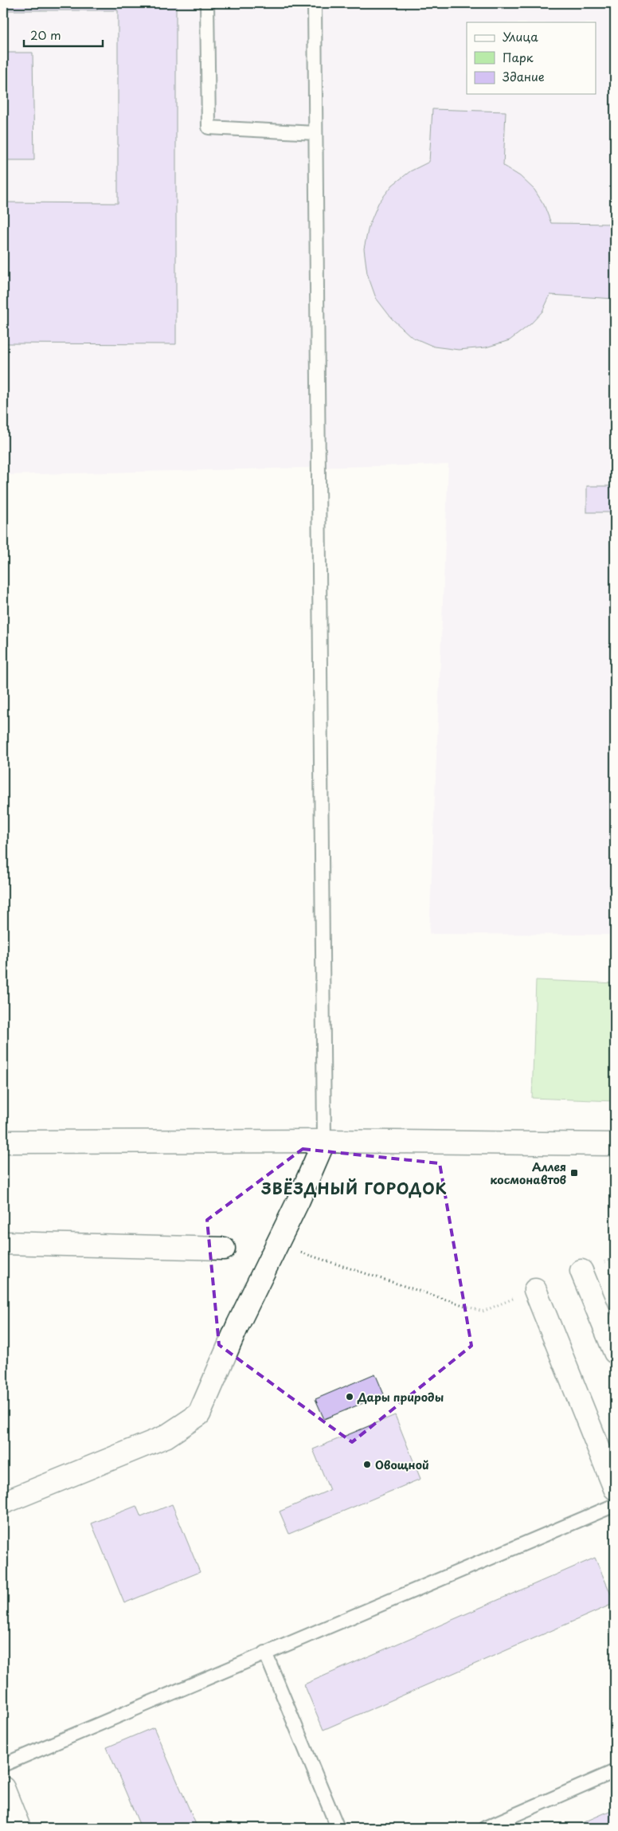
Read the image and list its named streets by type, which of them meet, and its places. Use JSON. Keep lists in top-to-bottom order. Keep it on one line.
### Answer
{"districts":["ЗВЁЗДНЫЙ ГОРОДОК"],"places":{"transit":["Аллея космонавтов"],"other":["Дары природы","Овощной"]},"legend":["Улица","Парк","Здание"],"scale_bar":"20 m"}
